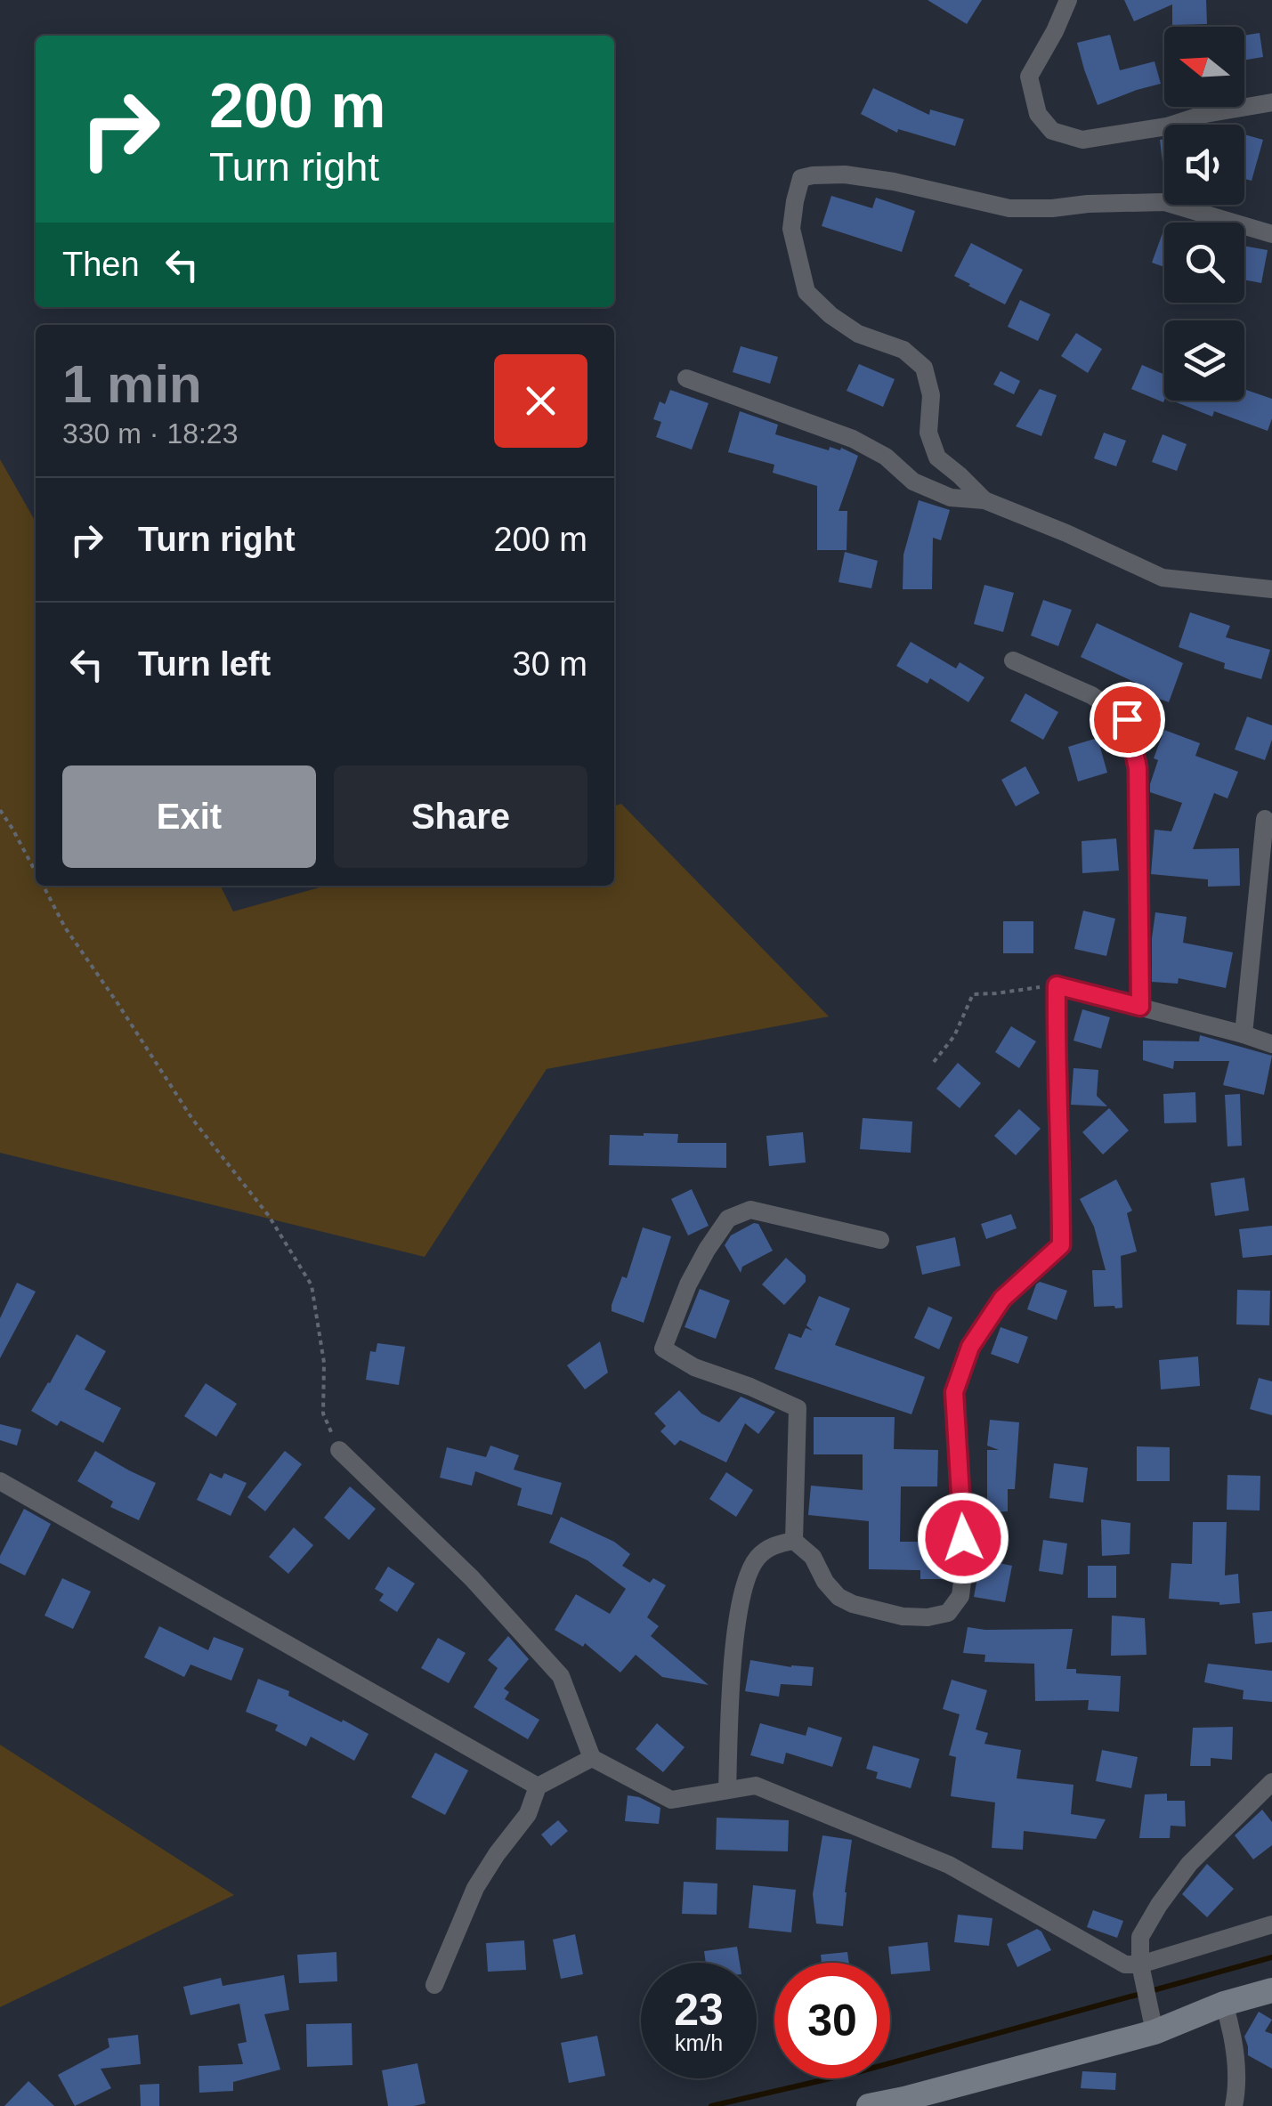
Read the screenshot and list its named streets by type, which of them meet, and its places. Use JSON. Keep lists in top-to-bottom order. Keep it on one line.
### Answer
{"north":"left","page":{"turn":["200 m","Turn right"],"then":"Then","heading":["1 min","330 m · 18:23"],"list":[{"name":"Turn right","value":"200 m"},{"name":"Turn left","value":"30 m"}],"buttons":["Exit","Share"],"speed":"23 km/h","limit":"30"}}
